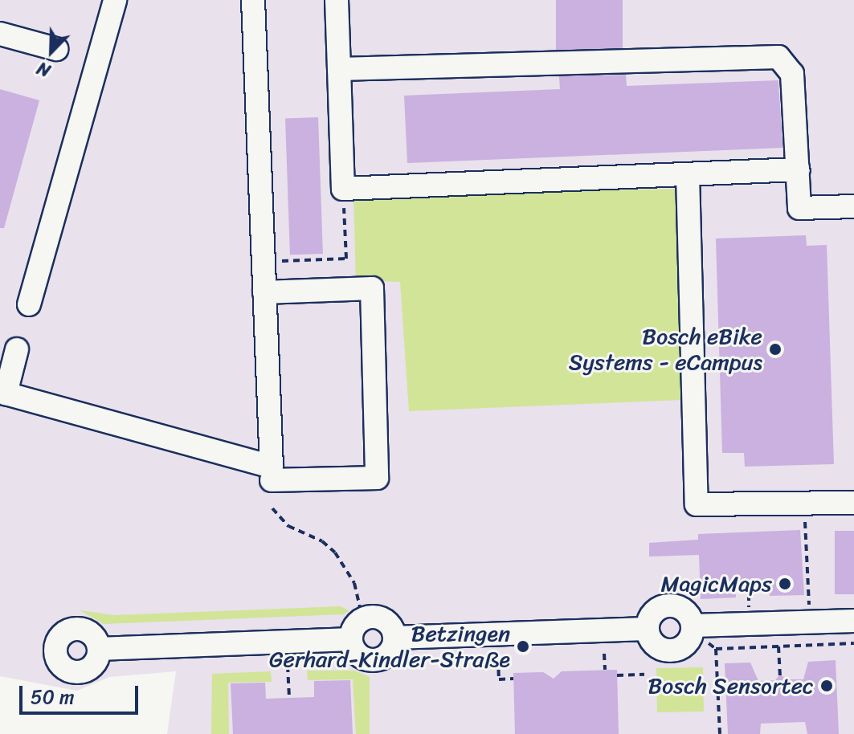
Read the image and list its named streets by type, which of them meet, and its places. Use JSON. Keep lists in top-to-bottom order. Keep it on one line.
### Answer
{"places":["Bosch eBike Systems - eCampus","MagicMaps","Betzingen Gerhard-Kindler-Straße","Bosch Sensortec"],"scale_bar":"50 m","north":"bottom left"}
